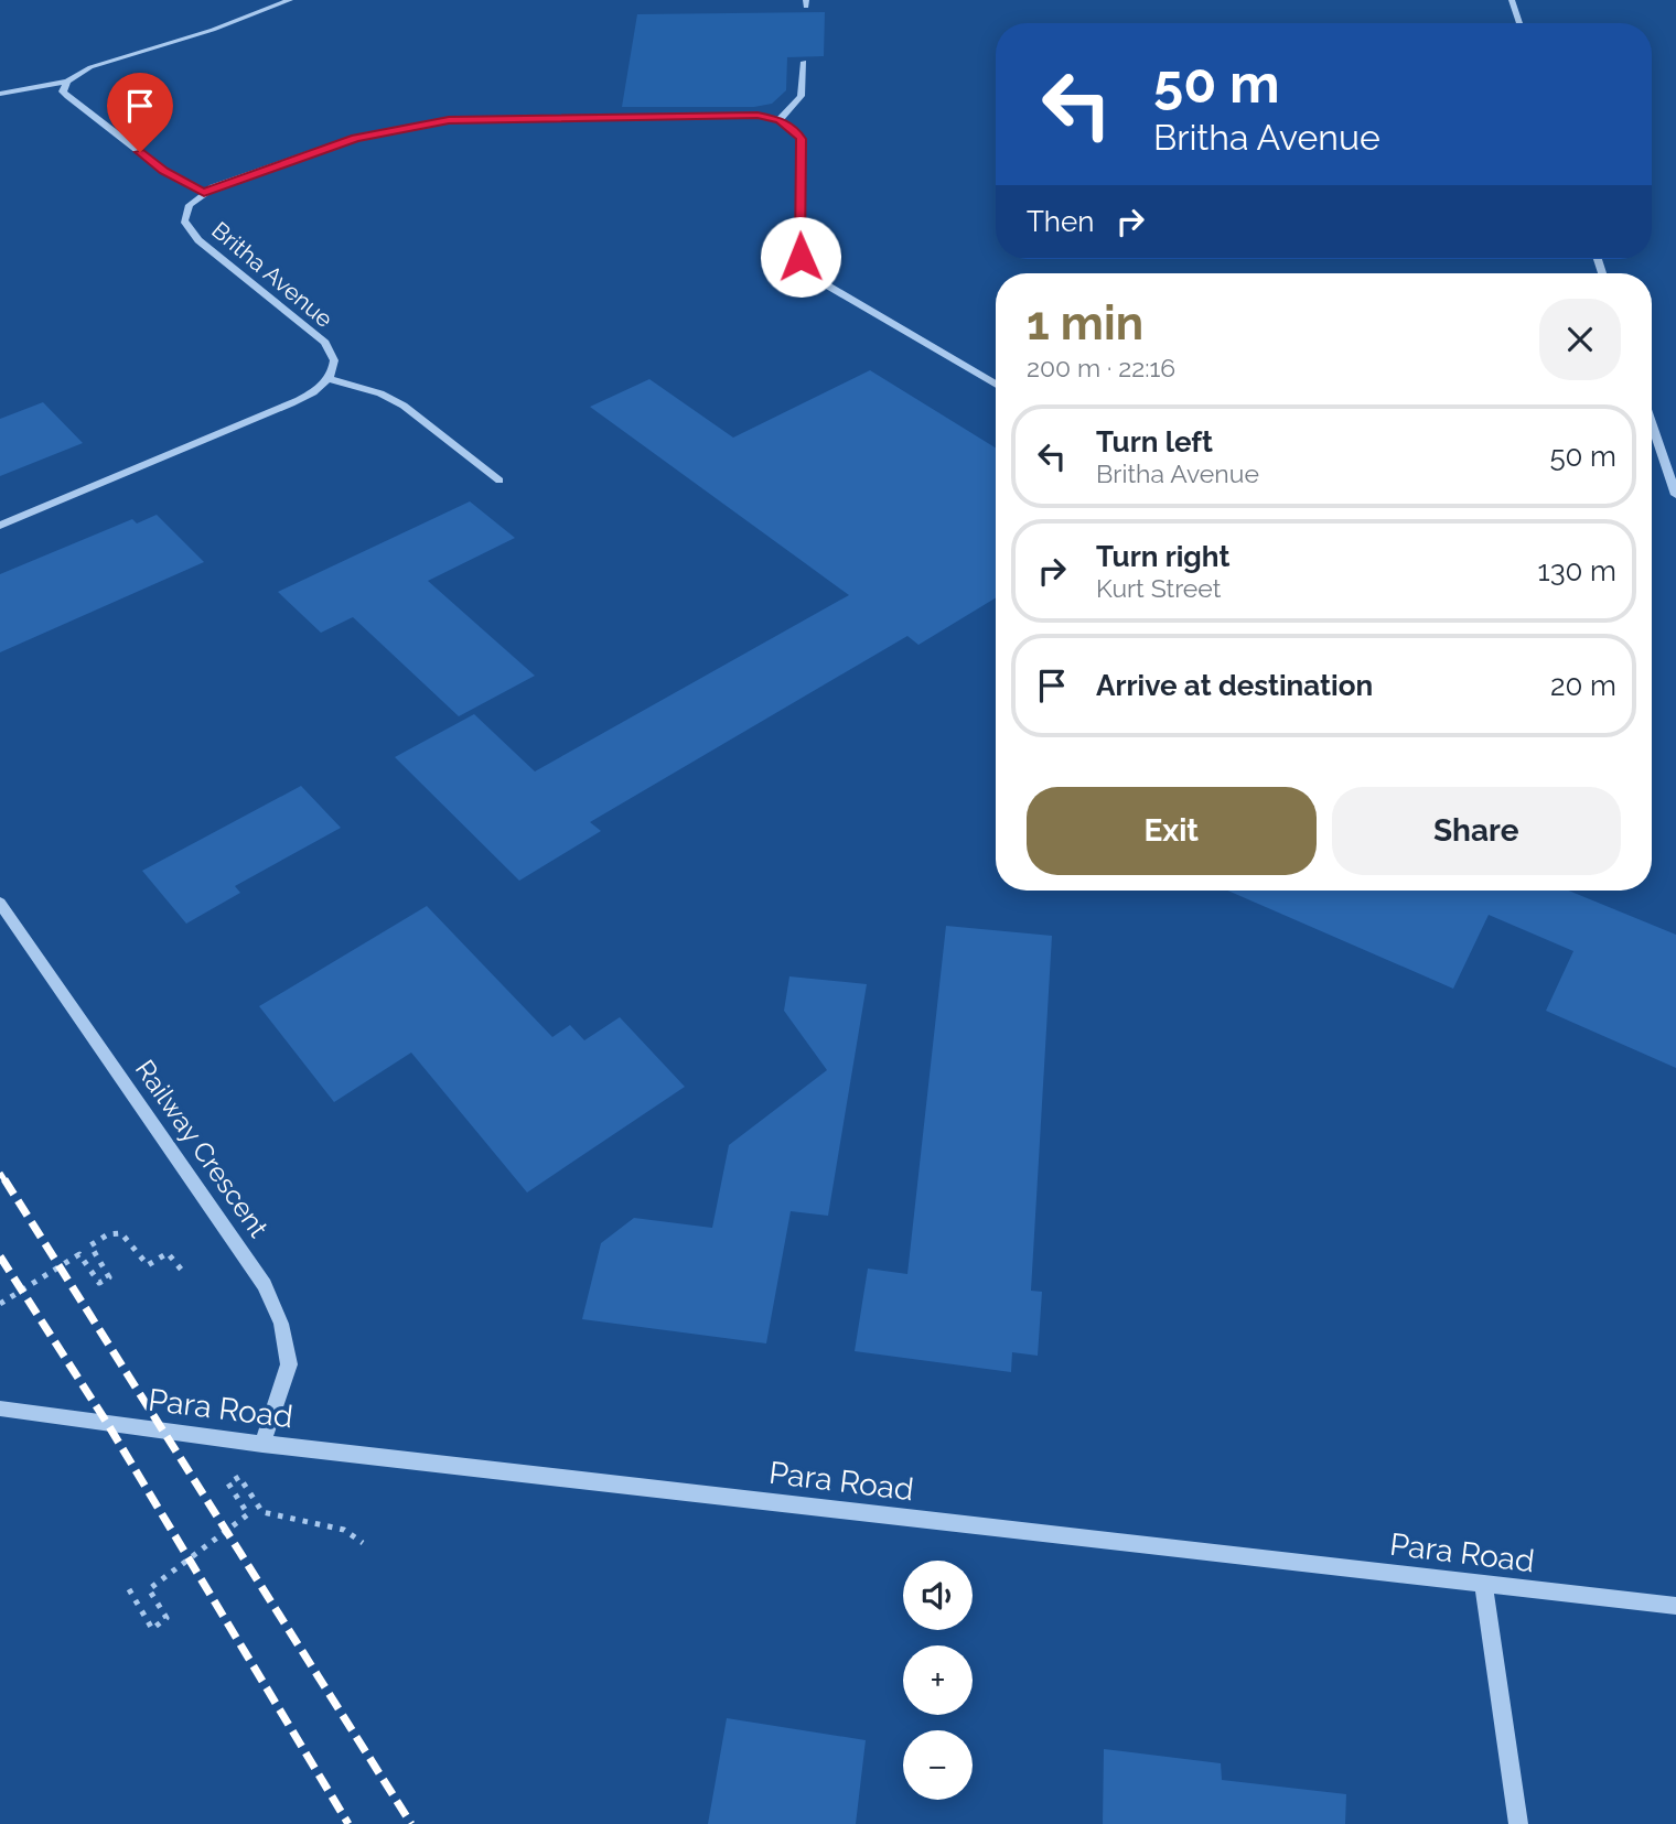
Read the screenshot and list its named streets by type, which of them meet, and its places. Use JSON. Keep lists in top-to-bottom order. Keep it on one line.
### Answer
{"streets":{"street":["Britha Avenue","Railway Crescent","Para Road"]},"crossings":[["Railway Crescent","Para Road"]],"page":{"turn":["50 m","Britha Avenue"],"then":"Then","heading":["1 min","200 m · 22:16"],"list":[{"name":"Turn left","note":"Britha Avenue","value":"50 m"},{"name":"Turn right","note":"Kurt Street","value":"130 m"},{"name":"Arrive at destination","value":"20 m"}],"buttons":["Exit","Share"],"map_buttons":["+","−"]}}
